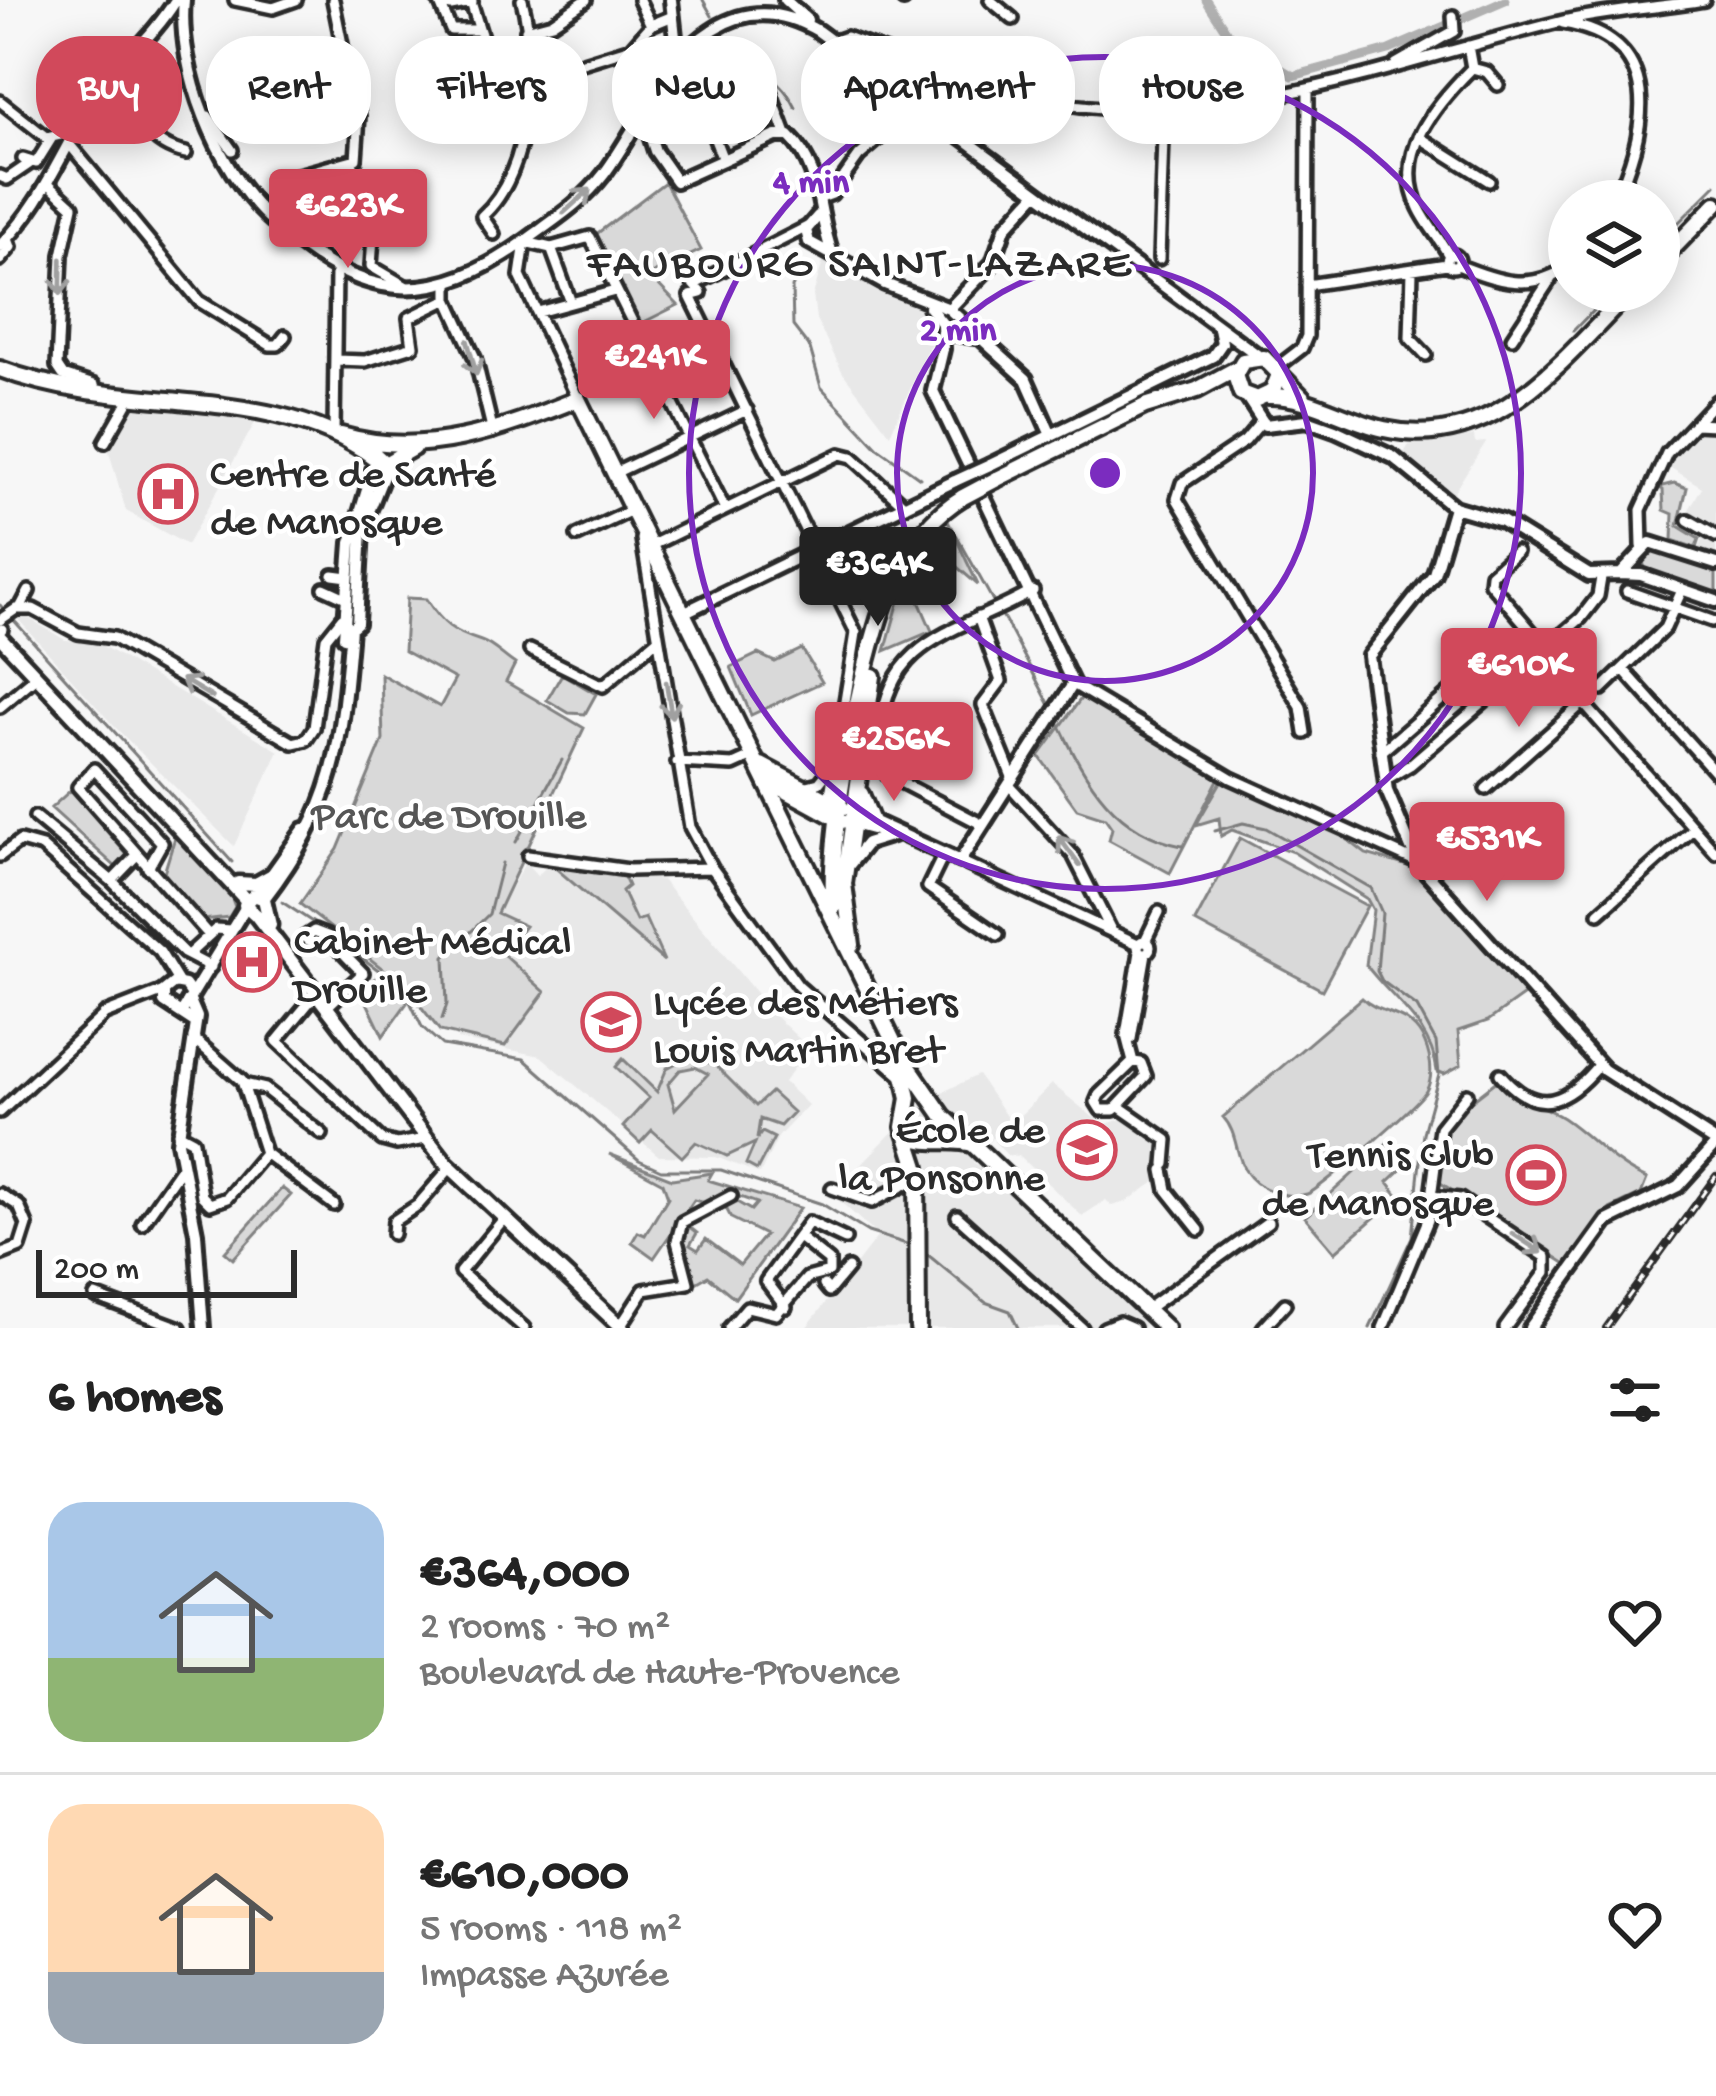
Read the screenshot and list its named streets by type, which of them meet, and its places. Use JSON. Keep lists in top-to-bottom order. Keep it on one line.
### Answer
{"districts":["FAUBOURG SAINT-LAZARE"],"parks":["Parc de Drouille"],"places":{"hospital":["Centre de Santé de Manosque","Cabinet Médical Drouille"],"school or university":["Lycée des Métiers Louis Martin Bret","École de la Ponsonne"],"sports":["Tennis Club de Manosque"]},"scale_bar":"200 m","page":{"chip":["Buy","Rent","Filters","New","Apartment","House"],"price":["€623K","€241K","€364K","€610K","€256K","€531K"],"scale":"200 m","heading":"6 homes","list":[{"name":"€364,000","note":"2 rooms · 70 m² · Boulevard de Haute-Provence"},{"name":"€610,000","note":"5 rooms · 118 m² · Impasse Azurée"}]},"rings":["4 min","2 min"]}
